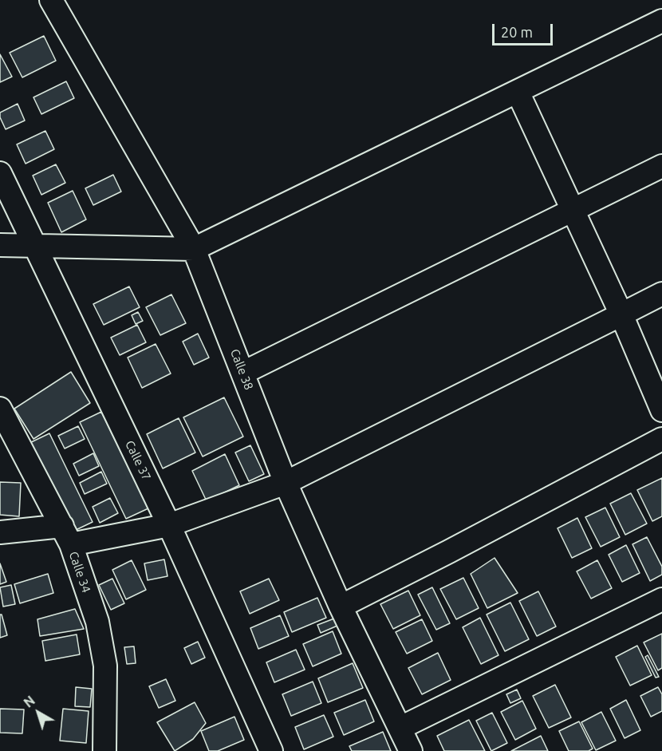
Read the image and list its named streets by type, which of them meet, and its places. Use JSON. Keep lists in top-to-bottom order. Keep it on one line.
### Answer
{"streets":{"street":["Calle 38","Calle 37","Calle 34"]},"scale_bar":"20 m","north":"top left"}
